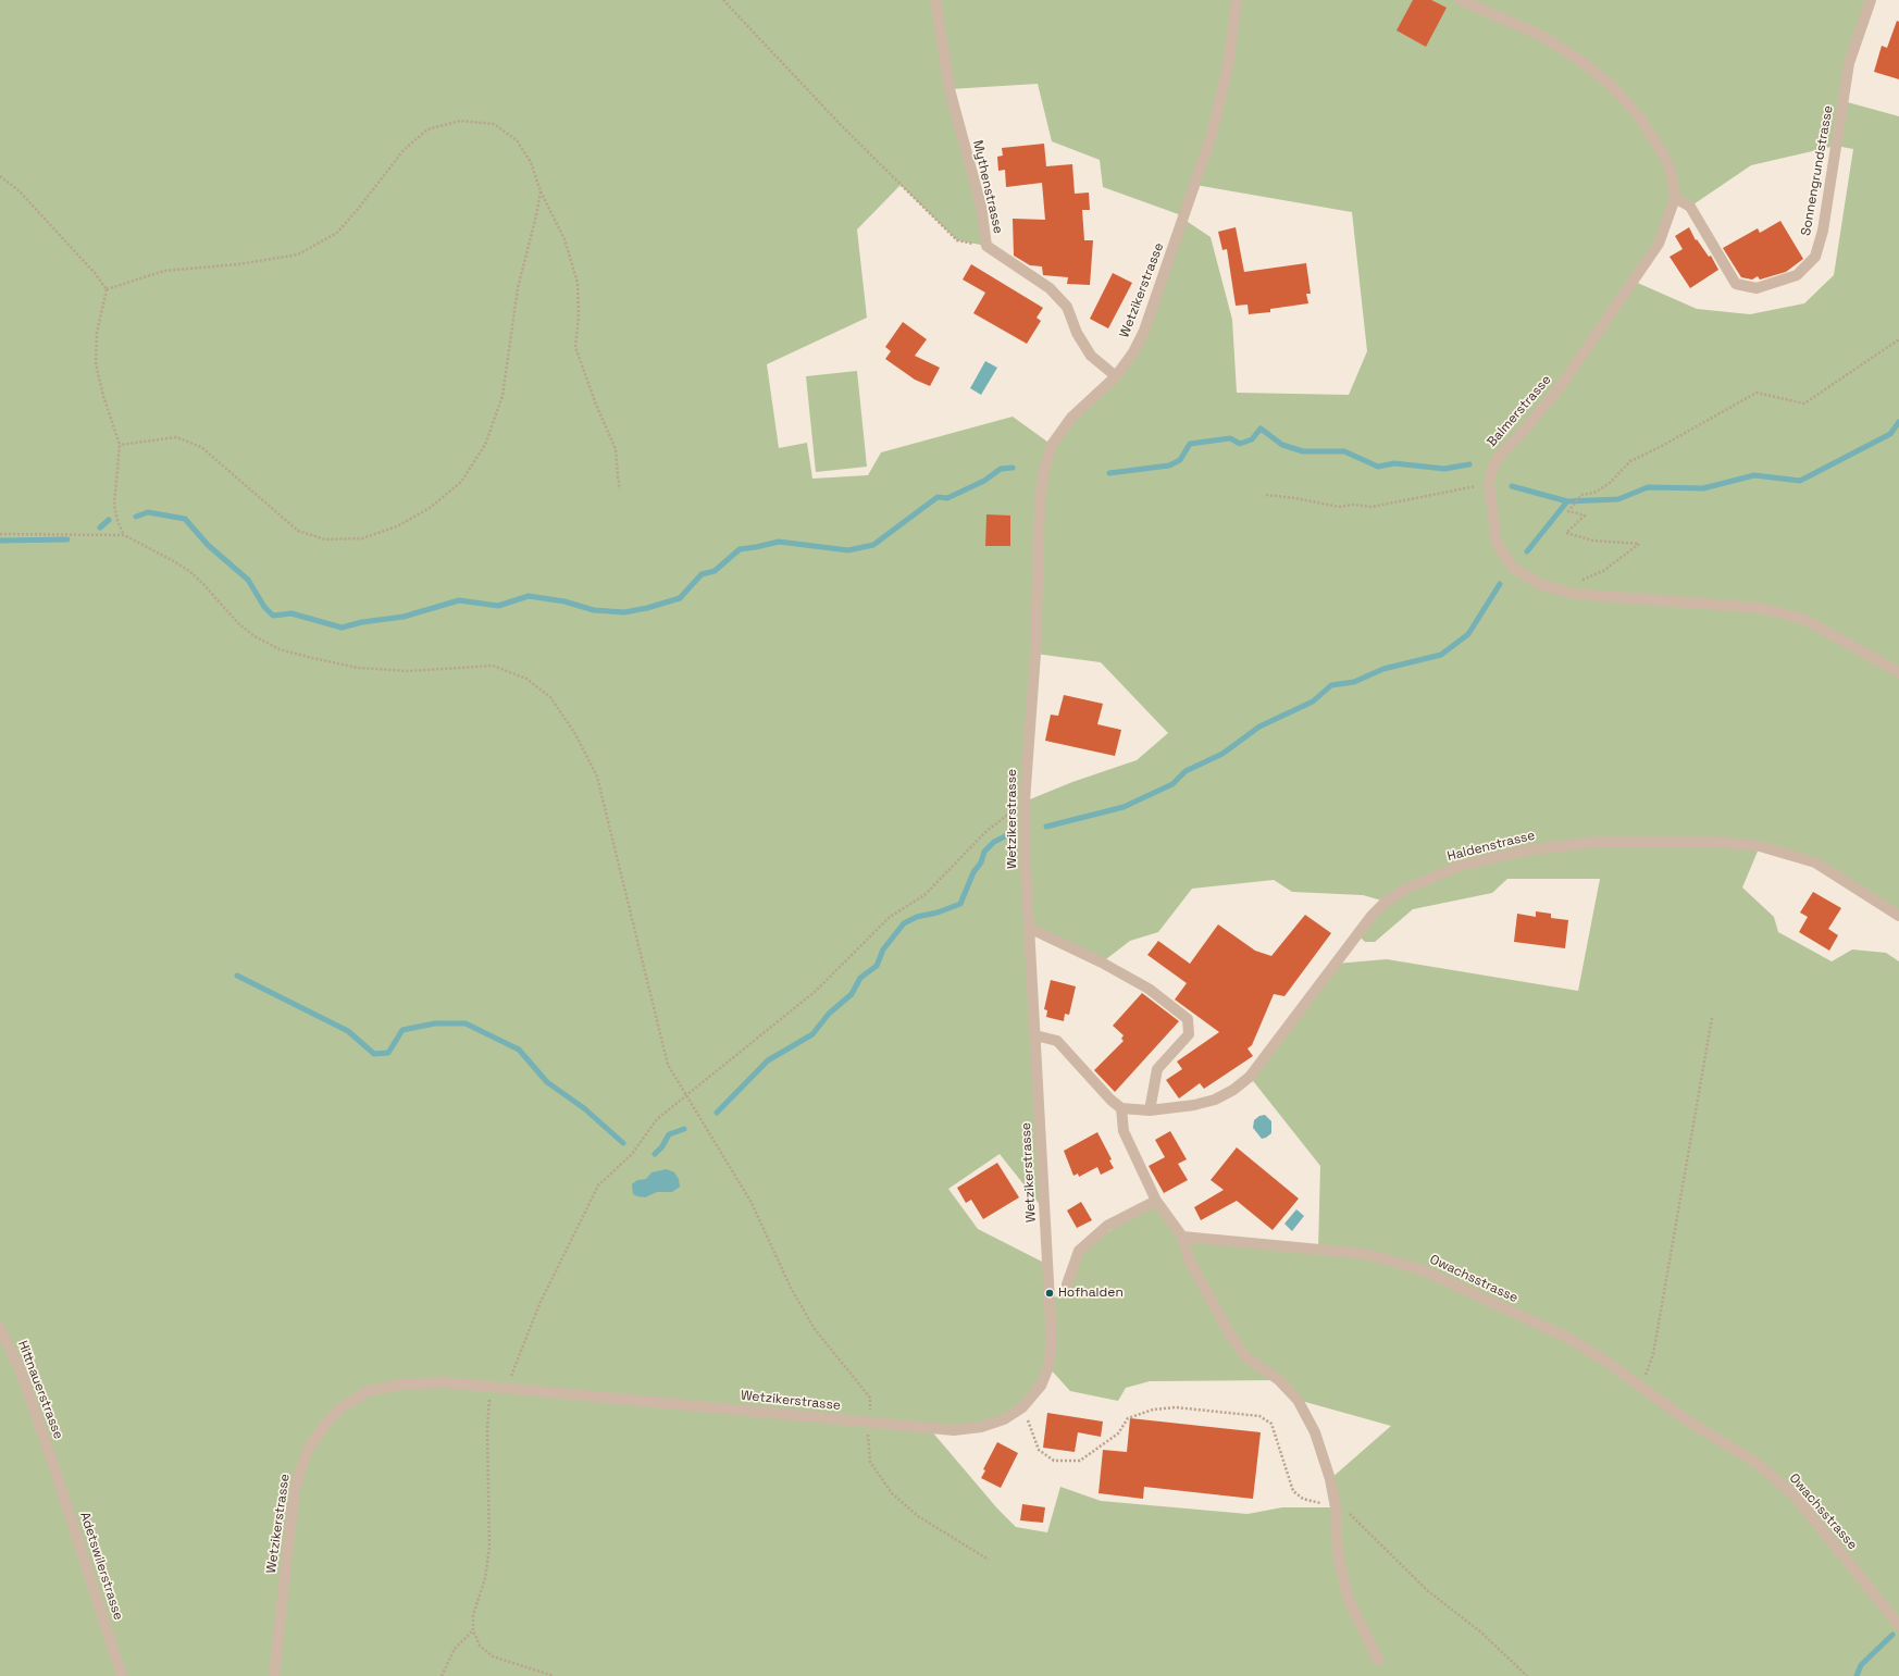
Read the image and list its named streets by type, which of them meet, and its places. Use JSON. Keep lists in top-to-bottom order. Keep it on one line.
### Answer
{"streets":{"street":["Sonnengrundstrasse","Mythenstrasse","Wetzikerstrasse","Balmerstrasse","Haldenstrasse","Owachsstrasse","Hittnauerstrasse","Adetswilerstrasse"]},"crossings":[["Sonnengrundstrasse","Balmerstrasse"],["Mythenstrasse","Wetzikerstrasse"],["Hittnauerstrasse","Adetswilerstrasse"]],"places":["Hofhalden"]}
